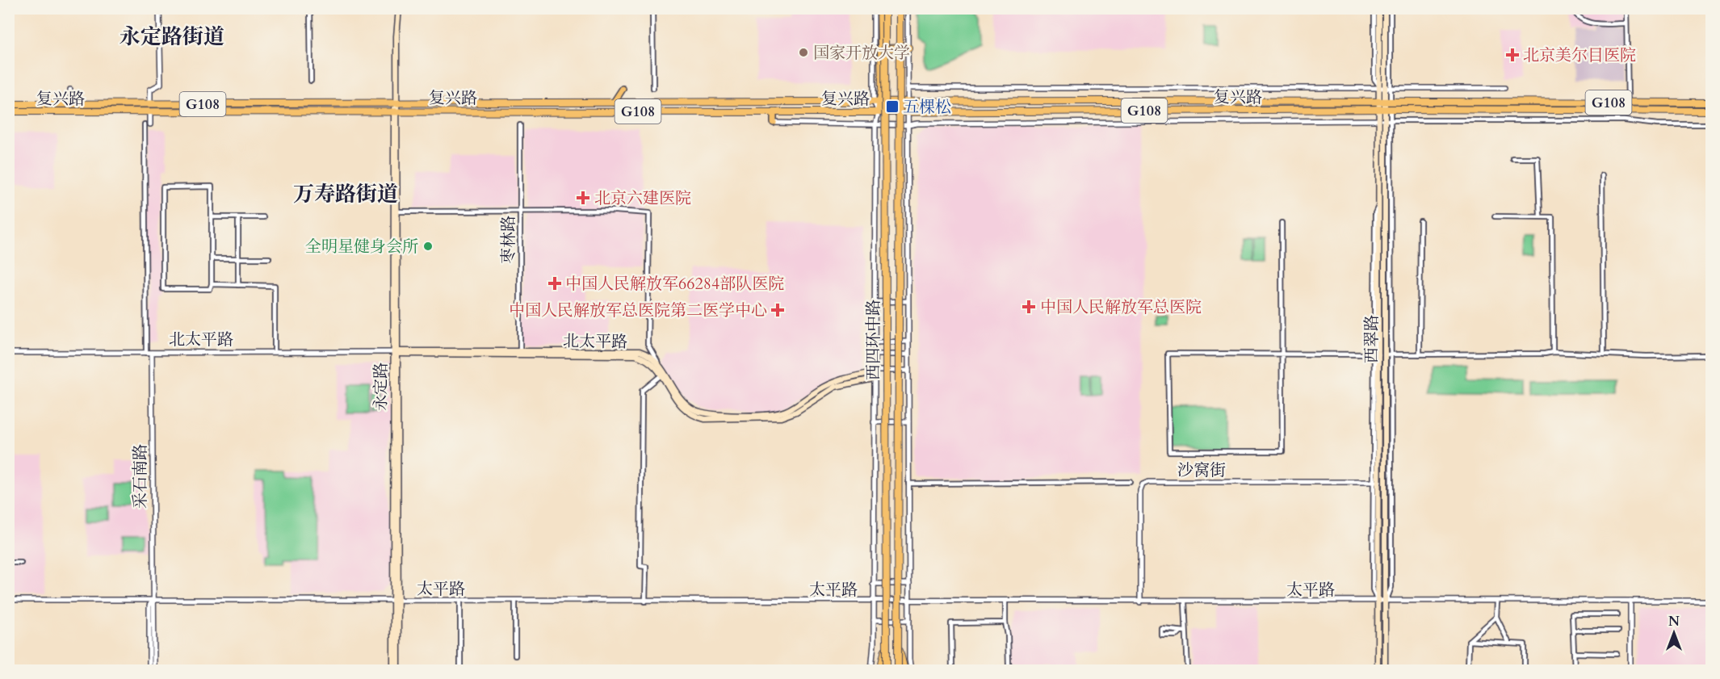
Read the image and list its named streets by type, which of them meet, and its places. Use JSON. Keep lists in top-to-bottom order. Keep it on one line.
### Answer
{"streets":{"highway":["复兴路","G108","西四环中路"],"main road":["北太平路","西翠路","永定路"],"street":["枣林路","沙窝街","采石南路","太平路"]},"crossings":[["复兴路","西翠路"],["复兴路","西四环中路"],["复兴路","永定路"],["枣林路","北太平路"],["北太平路","西四环中路"],["北太平路","永定路"],["北太平路","采石南路"],["西翠路","沙窝街"],["西翠路","太平路"],["西四环中路","太平路"],["永定路","太平路"],["沙窝街","太平路"],["采石南路","太平路"]],"districts":["永定路街道","万寿路街道"],"places":{"other":["国家开放大学","全明星健身会所"],"health":["北京美尔目医院","北京六建医院","中国人民解放军66284部队医院","中国人民解放军总医院","中国人民解放军总医院第二医学中心"],"transit":["五棵松"]},"north":"top"}
